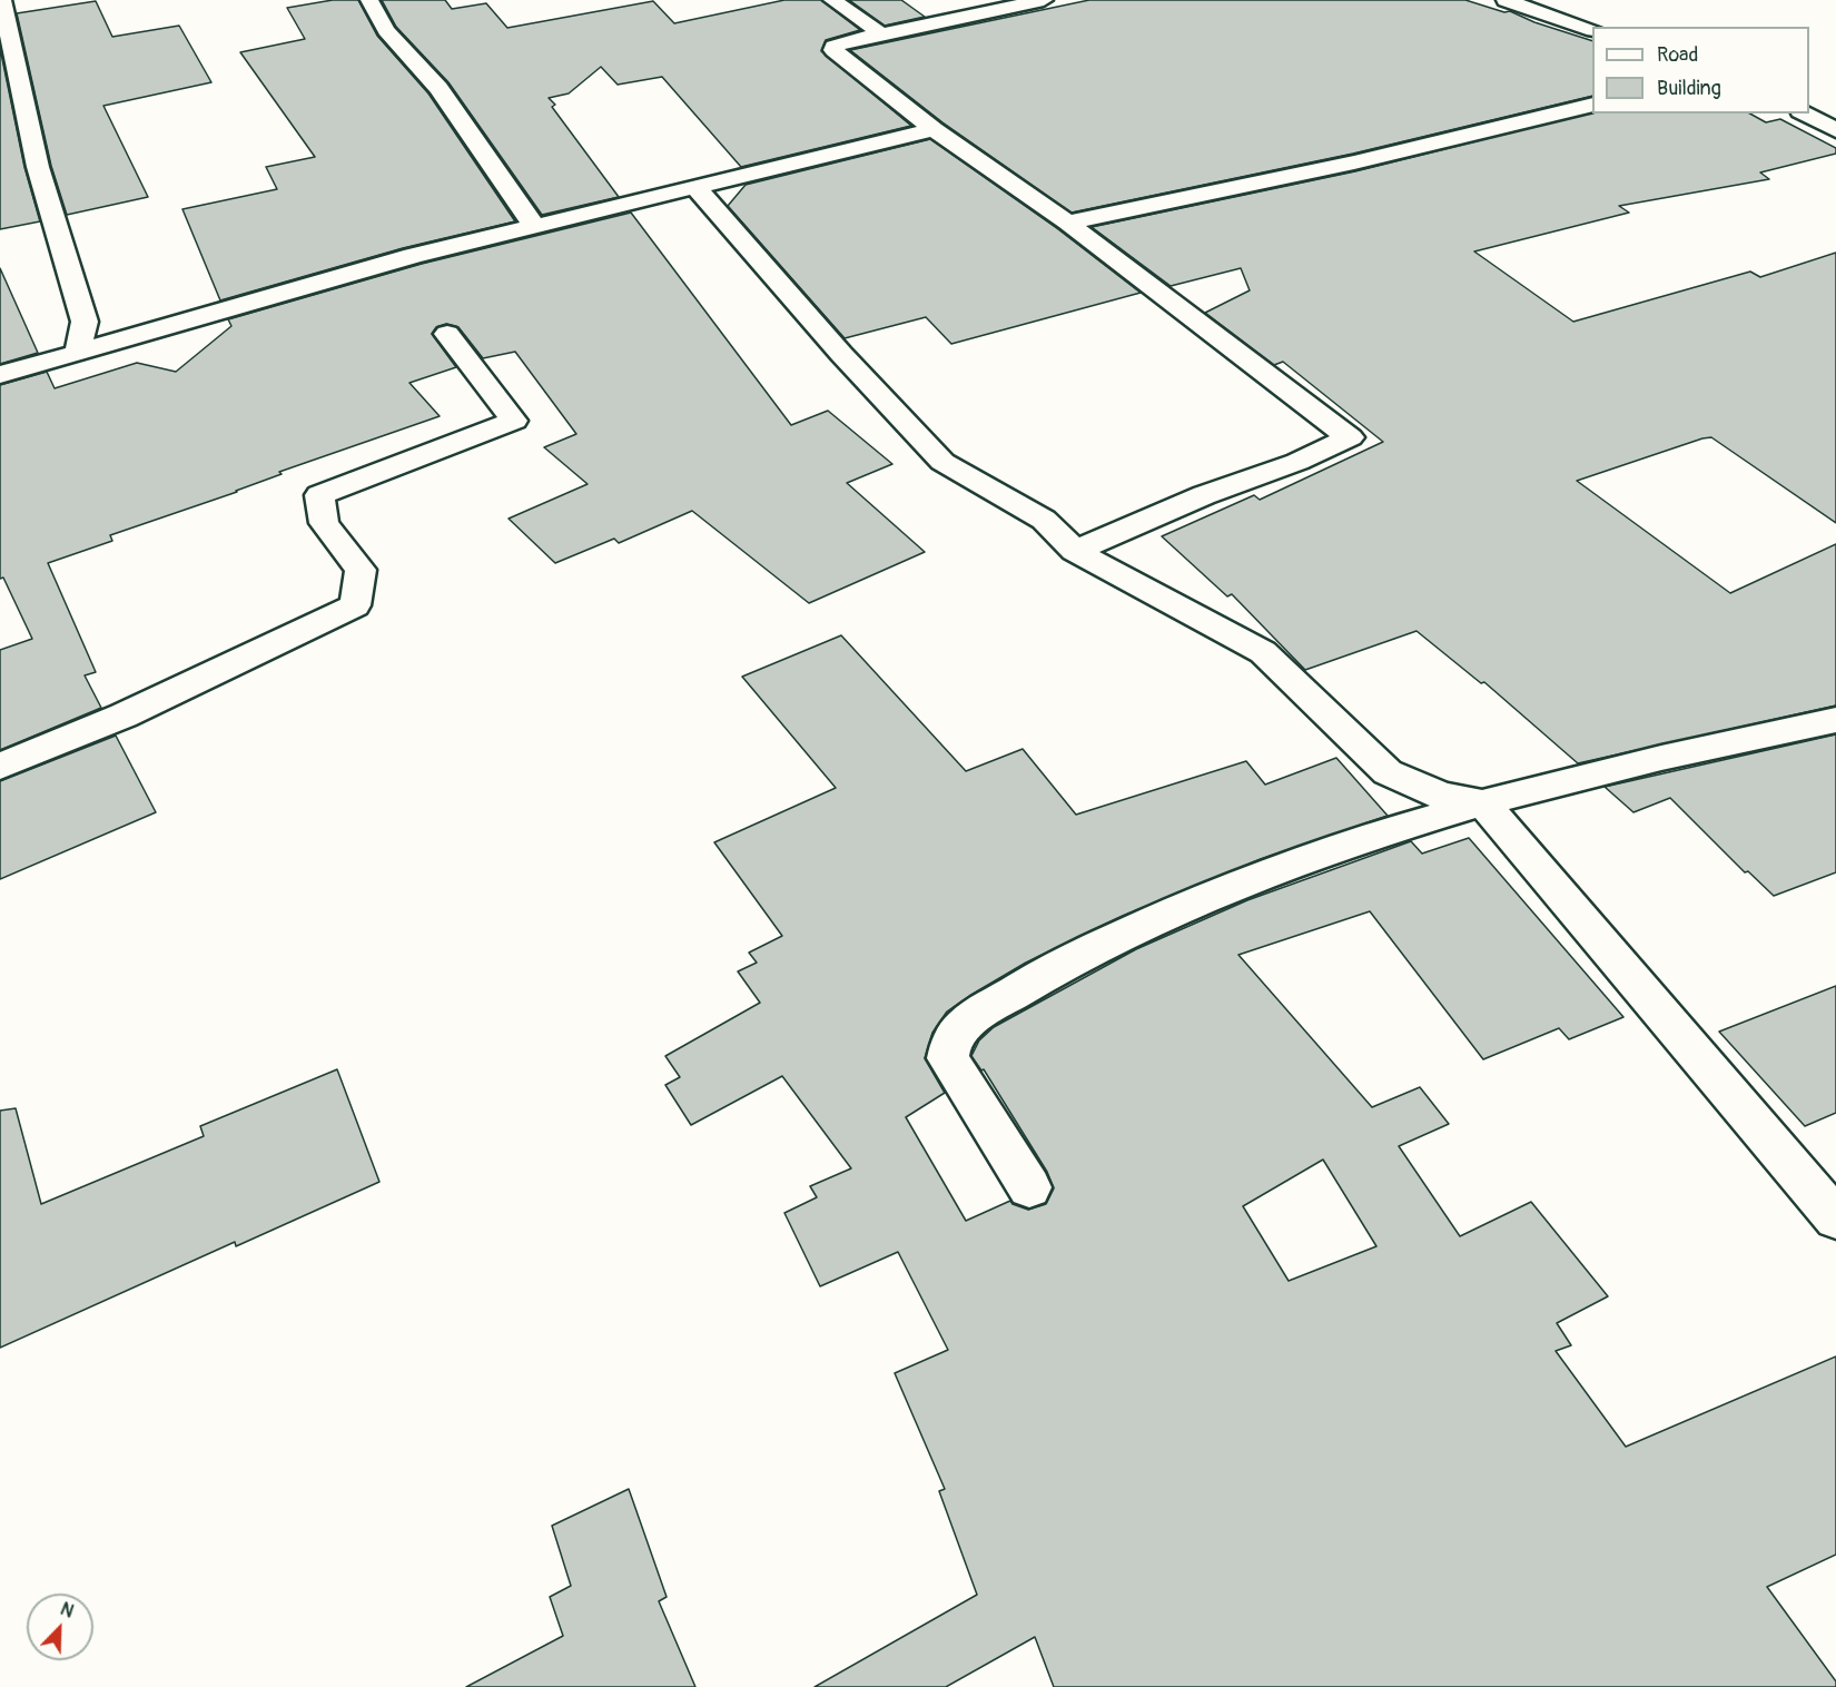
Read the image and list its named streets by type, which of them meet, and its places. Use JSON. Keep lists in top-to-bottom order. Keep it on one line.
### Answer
{"legend":["Road","Building"],"north":"top right"}
